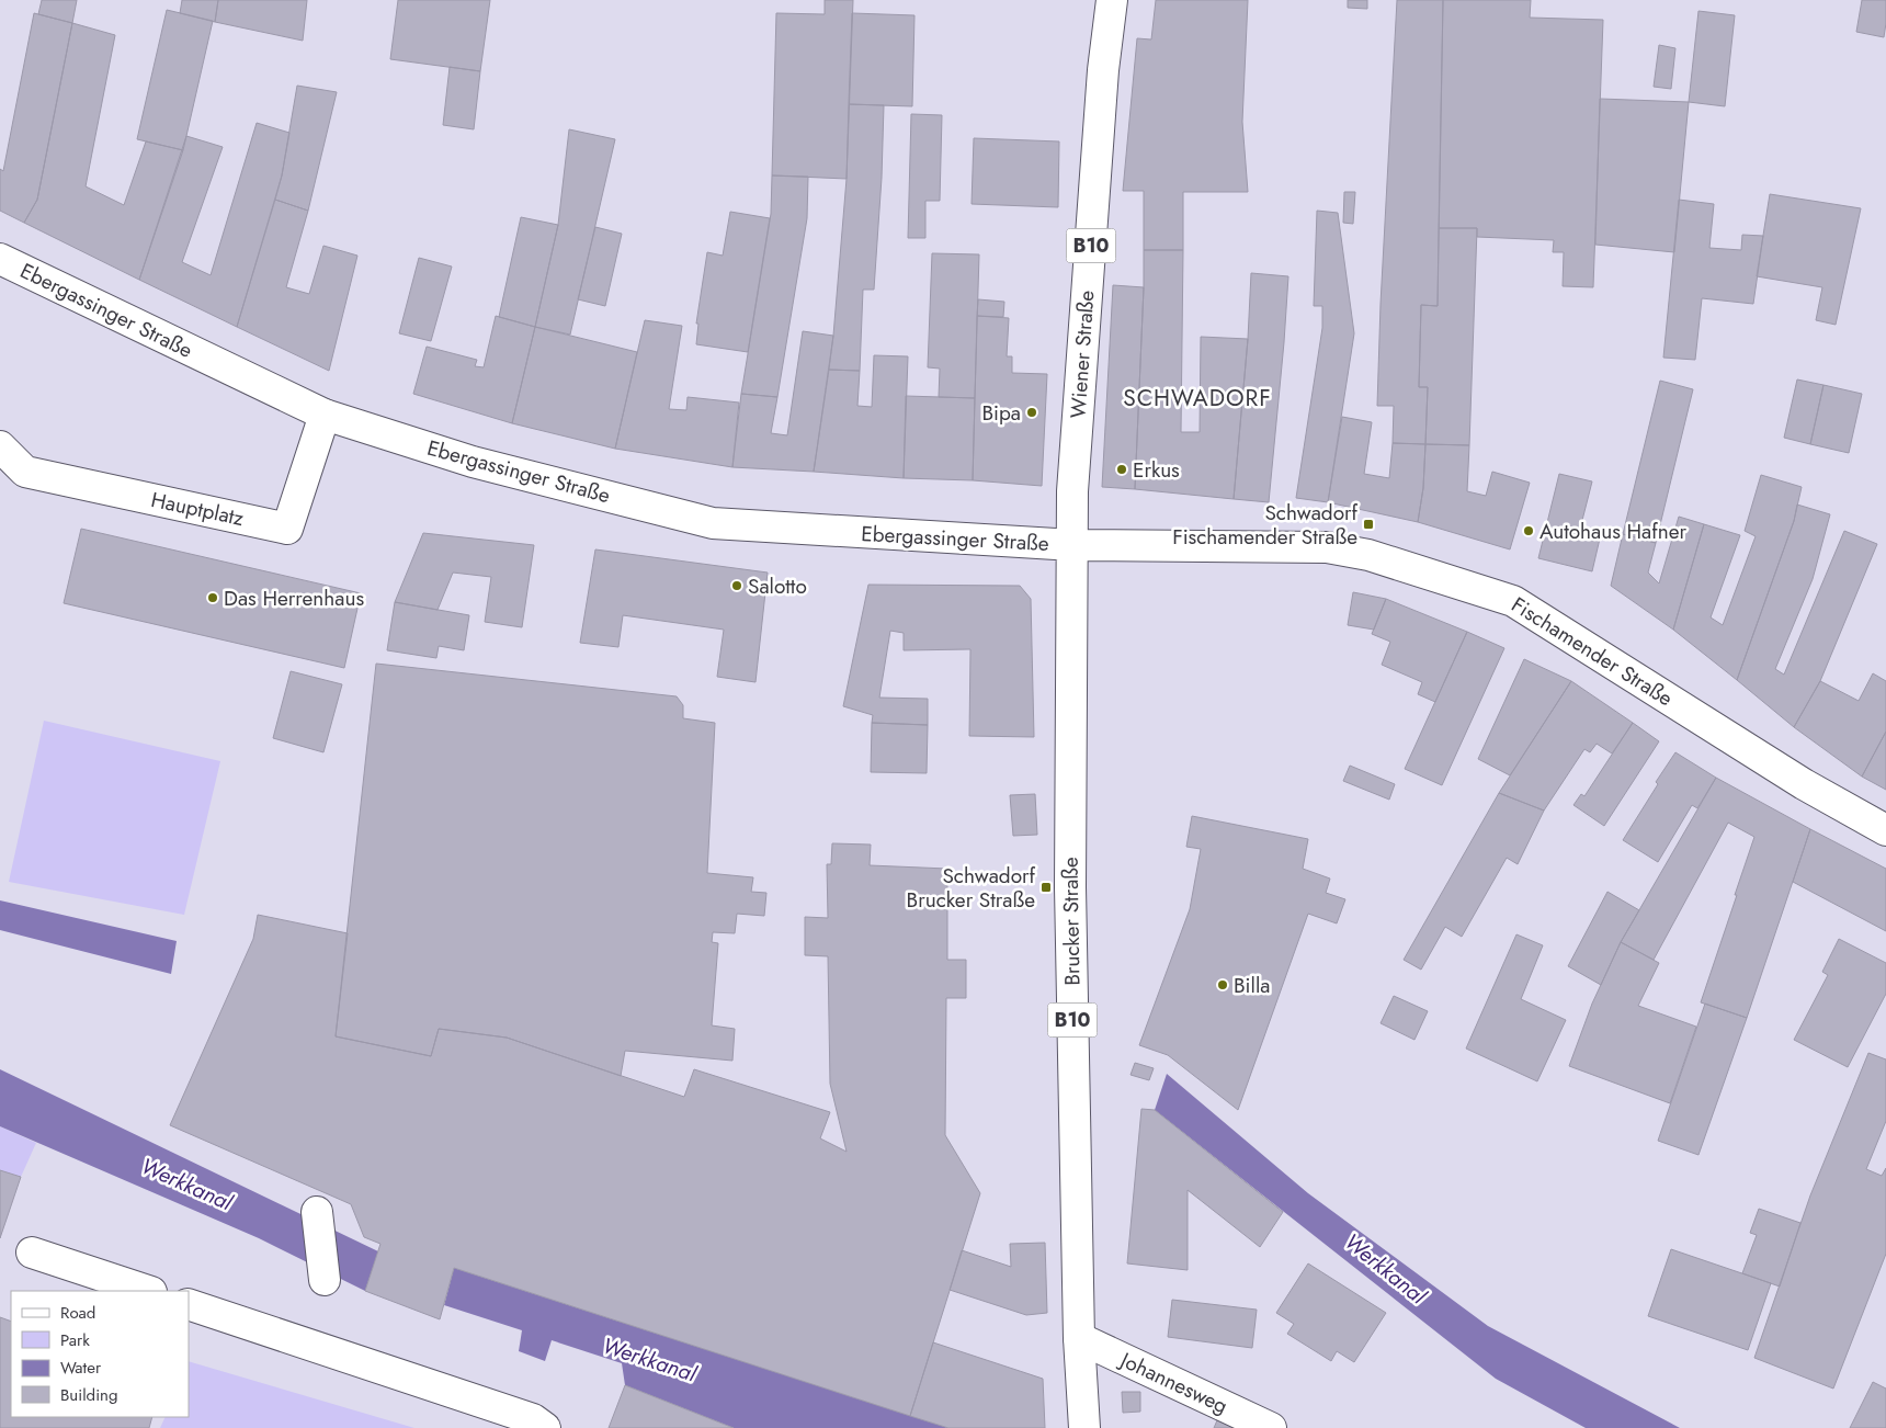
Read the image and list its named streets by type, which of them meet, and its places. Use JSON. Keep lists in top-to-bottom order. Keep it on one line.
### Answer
{"streets":{"main road":["B10","Ebergassinger Straße","Wiener Straße","Hauptplatz","Fischamender Straße","Brucker Straße","Johannesweg"]},"crossings":[["Ebergassinger Straße","Wiener Straße"],["Ebergassinger Straße","Hauptplatz"],["Ebergassinger Straße","Fischamender Straße"],["Ebergassinger Straße","Brucker Straße"],["Wiener Straße","Fischamender Straße"],["Wiener Straße","Brucker Straße"],["Fischamender Straße","Brucker Straße"],["Brucker Straße","Johannesweg"]],"districts":["SCHWADORF"],"water":["Werkkanal"],"places":{"other":["Bipa","Erkus","Autohaus Hafner","Salotto","Das Herrenhaus","Billa"],"transit":["Schwadorf Fischamender Straße","Schwadorf Brucker Straße"]},"legend":["Road","Park","Water","Building"]}
